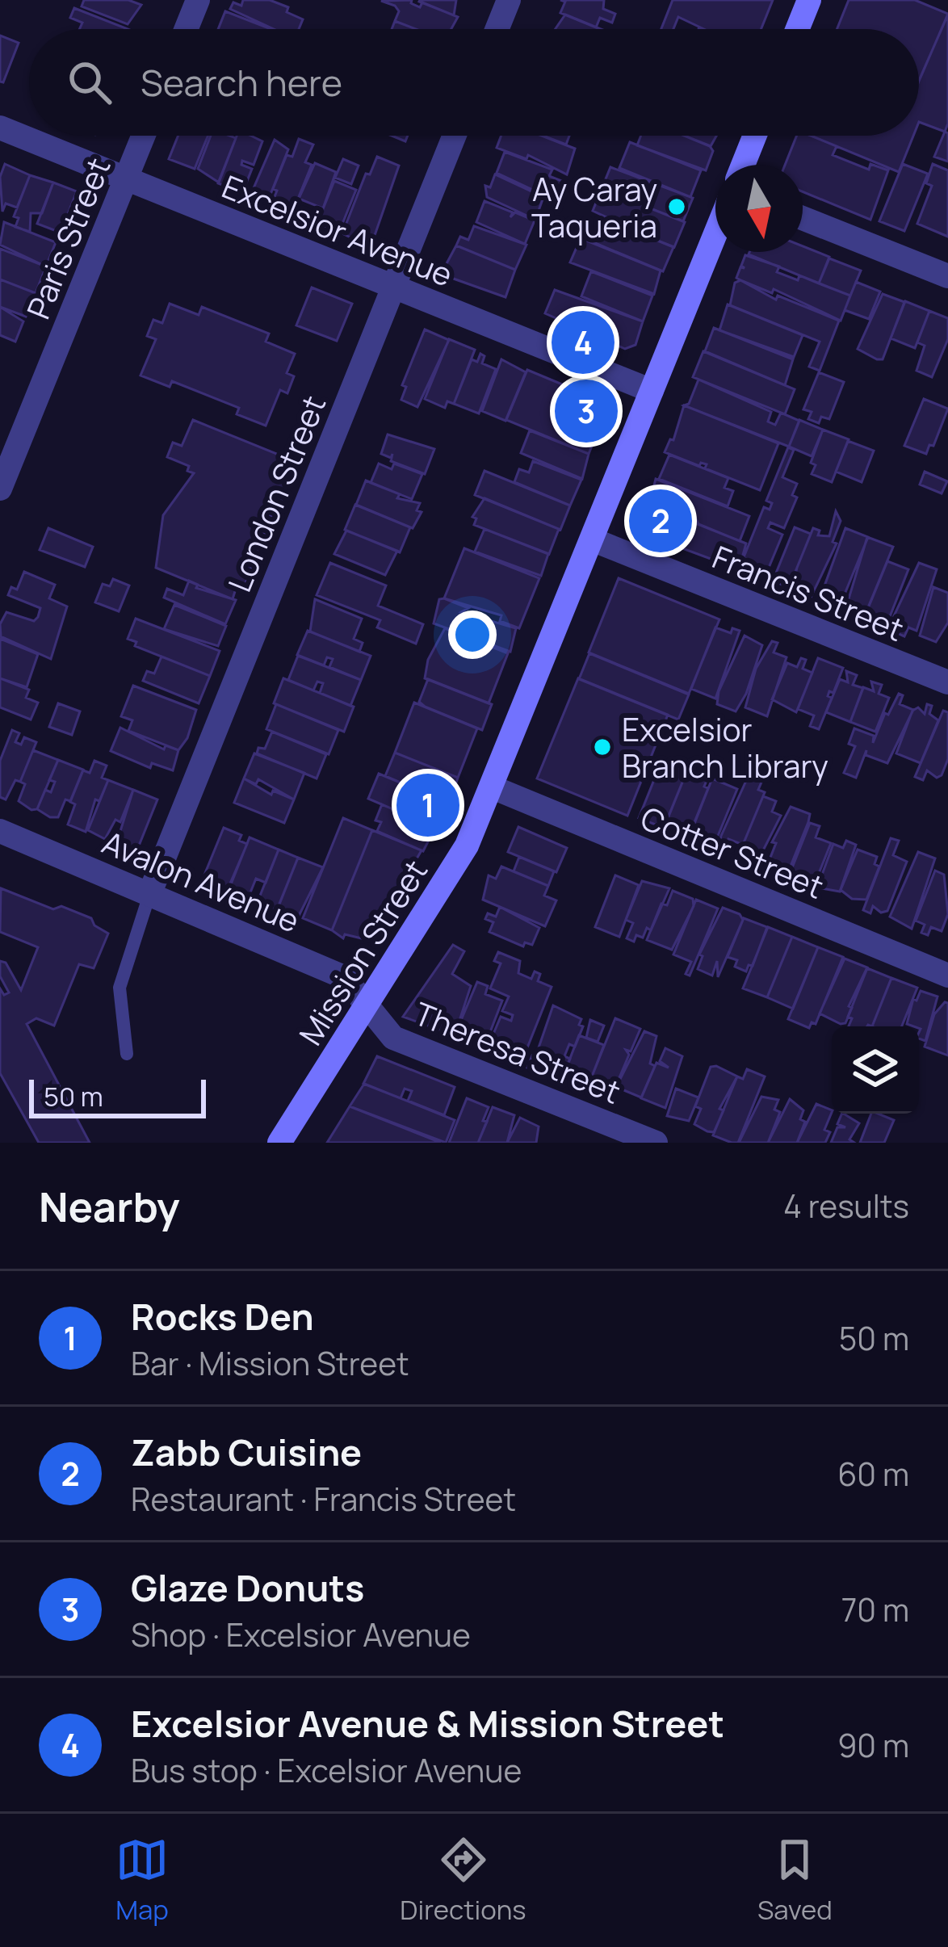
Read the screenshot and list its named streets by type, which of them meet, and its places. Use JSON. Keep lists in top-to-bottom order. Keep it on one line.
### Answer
{"streets":{"main road":["Mission Street"],"street":["Excelsior Avenue","Paris Street","London Street","Francis Street","Cotter Street","Avalon Avenue","Theresa Street"]},"crossings":[["Excelsior Avenue","Paris Street"],["Excelsior Avenue","London Street"],["Excelsior Avenue","Mission Street"],["London Street","Avalon Avenue"],["Francis Street","Mission Street"],["Cotter Street","Mission Street"],["Avalon Avenue","Mission Street"],["Avalon Avenue","Theresa Street"],["Mission Street","Theresa Street"]],"places":["Ay Caray Taqueria","Excelsior Branch Library"],"scale_bar":"50 m","north":"bottom","page":{"search":"Search here","pins":["4","3","2","1"],"scale":"50 m","heading":["Nearby","4 results"],"list":[{"mark":"1","name":"Rocks Den","note":"Bar · Mission Street","value":"50 m"},{"mark":"2","name":"Zabb Cuisine","note":"Restaurant · Francis Street","value":"60 m"},{"mark":"3","name":"Glaze Donuts","note":"Shop · Excelsior Avenue","value":"70 m"},{"mark":"4","name":"Excelsior Avenue & Mission Street","note":"Bus stop · Excelsior Avenue","value":"90 m"}],"nav":["Map","Directions","Saved"]}}
